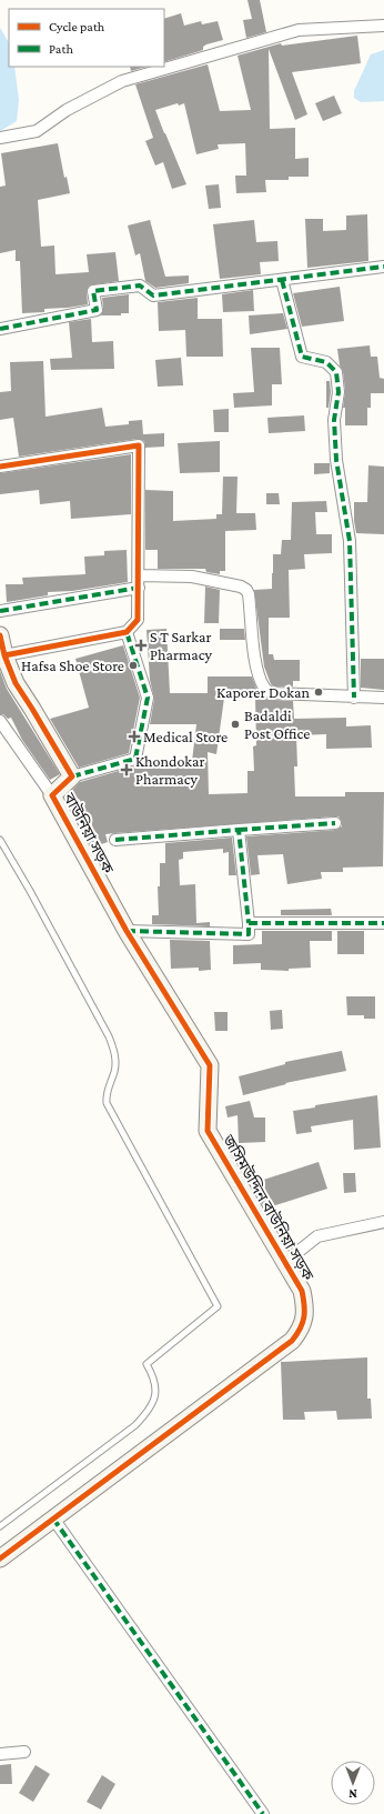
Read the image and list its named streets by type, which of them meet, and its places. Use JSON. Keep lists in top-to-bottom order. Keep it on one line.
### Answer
{"streets":{"street":["বাউনিয়া সড়ক","জসিমউদ্দিন বাউনিয়া সড়ক"]},"crossings":[["বাউনিয়া সড়ক","জসিমউদ্দিন বাউনিয়া সড়ক"]],"places":{"health":["S T Sarkar Pharmacy","Medical Store","Khondokar Pharmacy"],"other":["Hafsa Shoe Store","Kaporer Dokan","Badaldi Post Office"]},"legend":["Cycle path","Path"],"north":"bottom"}
